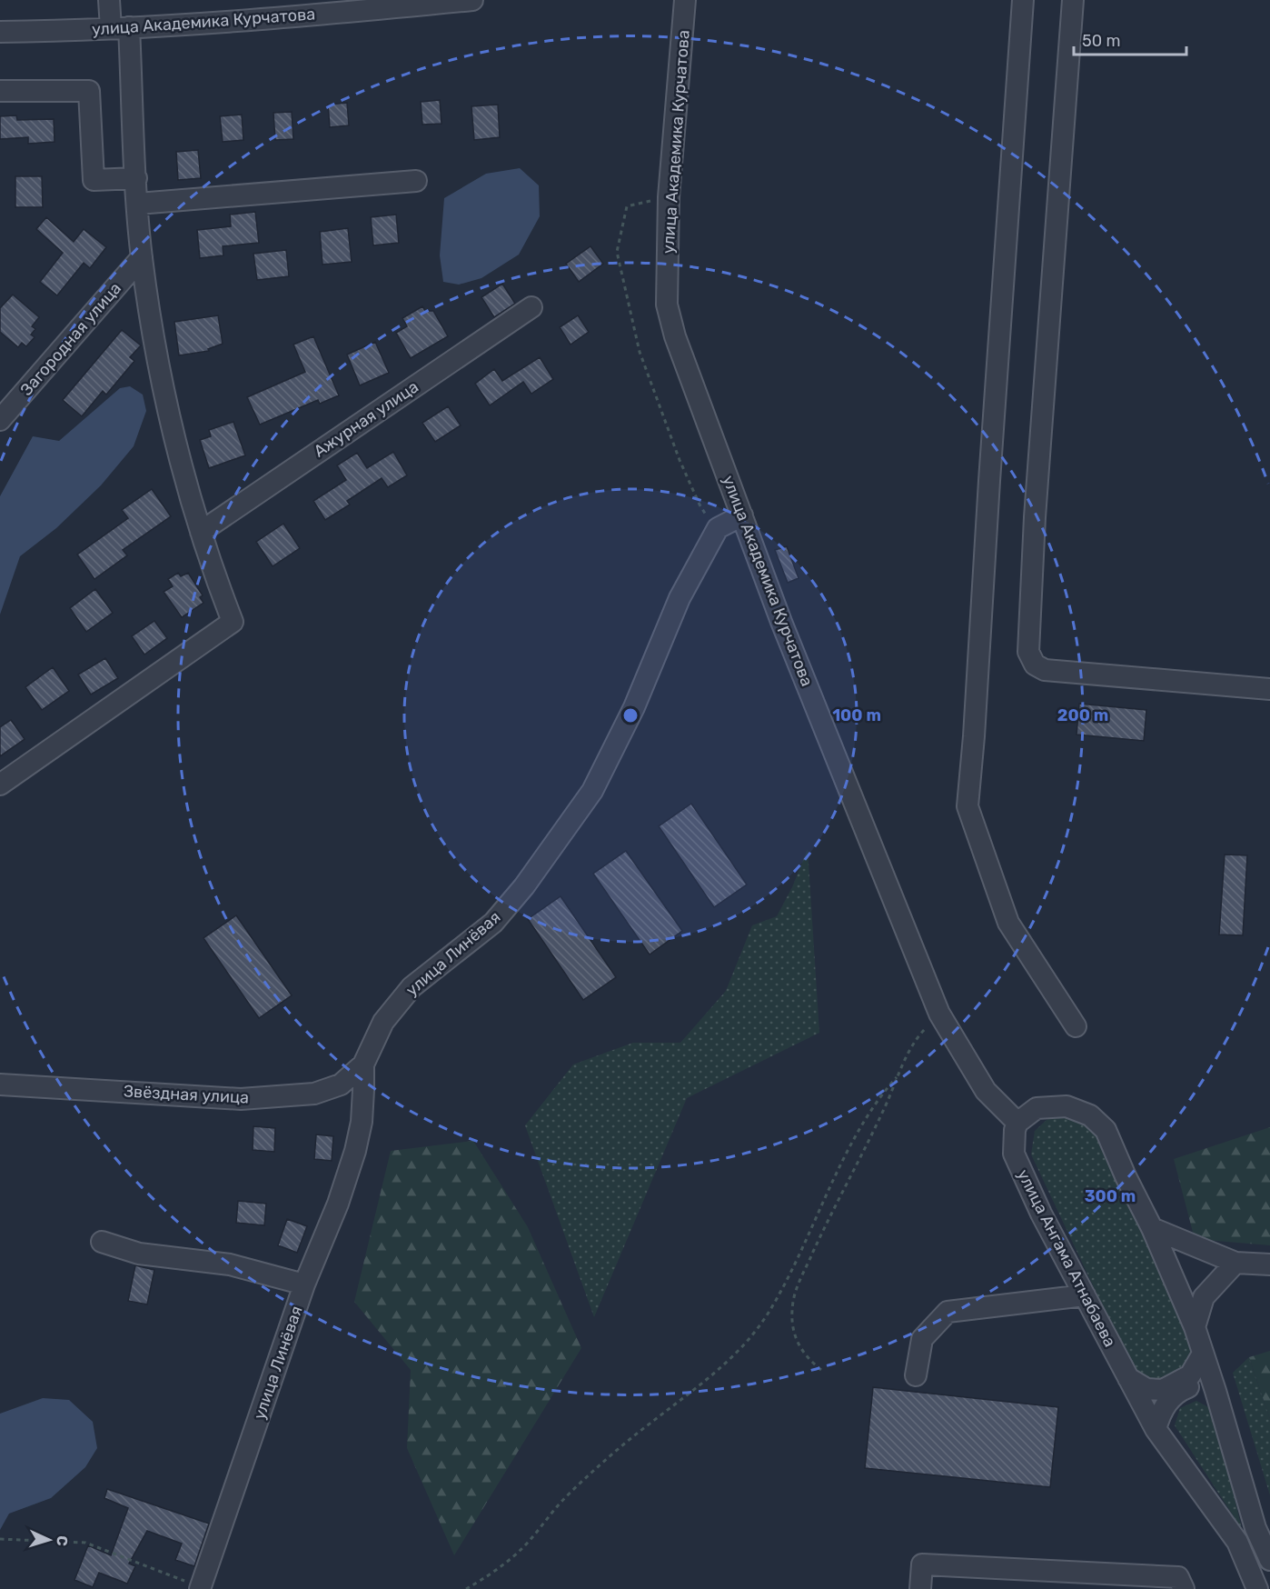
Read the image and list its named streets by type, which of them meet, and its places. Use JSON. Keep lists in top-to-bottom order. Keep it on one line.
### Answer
{"streets":{"street":["улица Академика Курчатова","Загородная улица","Ажурная улица","улица Линёвая","Звёздная улица","улица Ангама Атнабаева"]},"crossings":[["улица Академика Курчатова","улица Ангама Атнабаева"],["улица Линёвая","Звёздная улица"]],"scale_bar":"50 m","north":"right","rings":["100 m","200 m","300 m"]}
